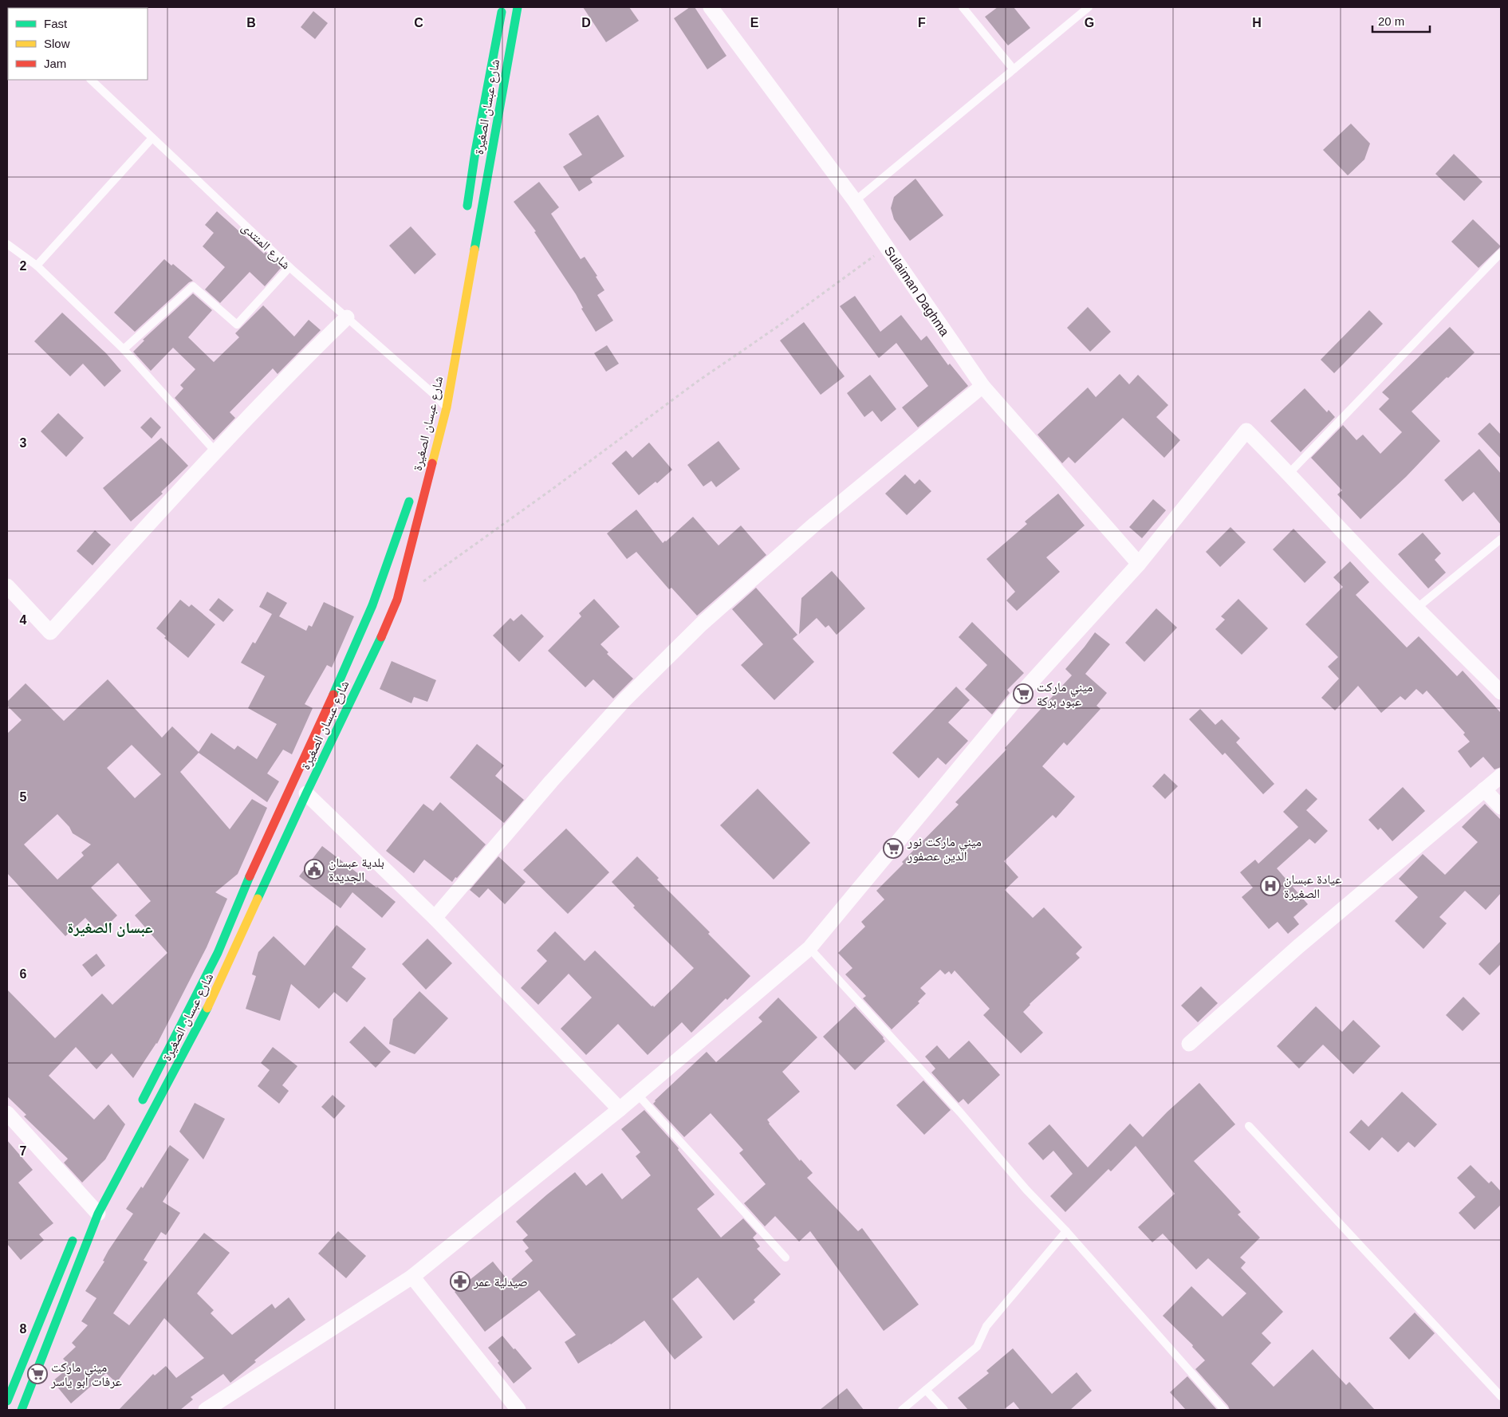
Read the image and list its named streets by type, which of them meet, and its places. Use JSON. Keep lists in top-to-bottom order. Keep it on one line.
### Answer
{"streets":{"street":["شارع عبسان الصغيرة","Sulaiman Daghma"],"lane":["شارع المنتدى"]},"crossings":[["شارع عبسان الصغيرة","شارع المنتدى"]],"districts":["عبسان الصغيرة"],"places":{"supermarket":["ميني ماركت عبود بركة","ميني ماركت نور الدين عصفور","ميني ماركت عرفات ابو ياسر"],"public building":["بلدية عبسان الجديدة"],"hospital":["عيادة عبسان الصغيرة"],"pharmacy":["صيدلية عمر"]},"legend":["Fast","Slow","Jam"],"scale_bar":"20 m","grid":{"columns":["B","C","D","E","F","G","H"],"rows":["2","3","4","5","6","7","8"]}}
